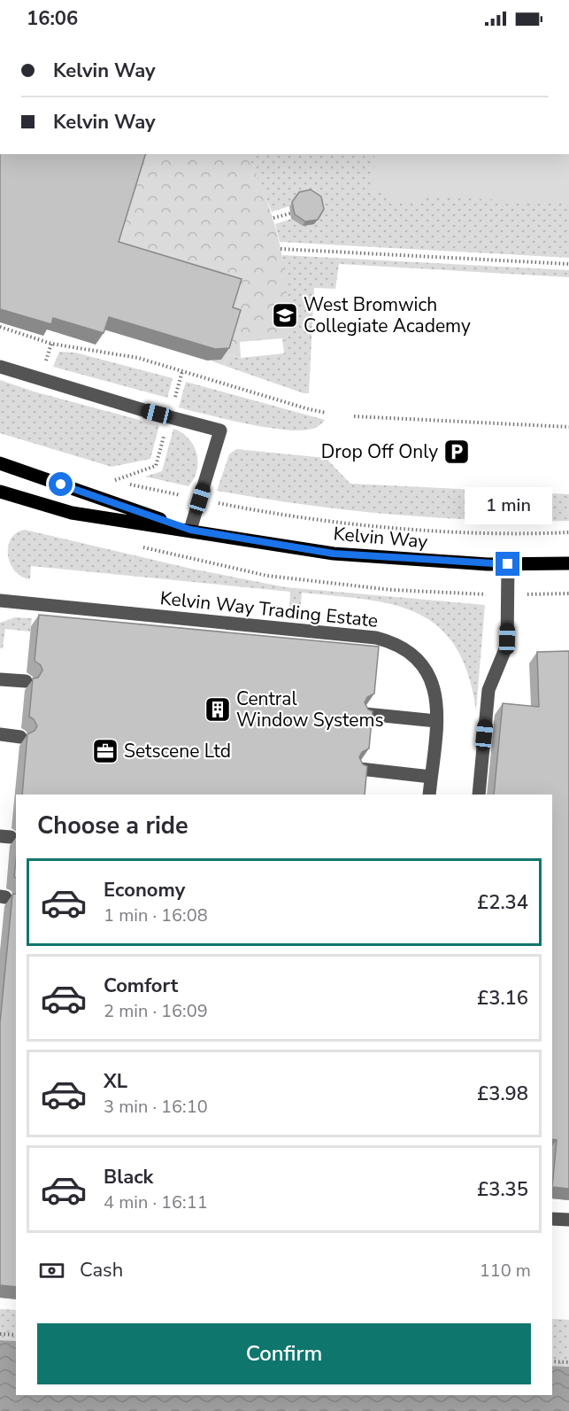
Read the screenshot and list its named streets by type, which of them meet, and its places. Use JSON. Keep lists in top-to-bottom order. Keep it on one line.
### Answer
{"streets":{"main road":["Kelvin Way"],"street":["Kelvin Way Trading Estate"]},"places":{"school or university":["West Bromwich Collegiate Academy"],"parking":["Drop Off Only"],"building":["Central Window Systems"],"office":["Setscene Ltd"]},"page":{"status":"16:06","banner":["Kelvin Way","Kelvin Way"],"bubble":"1 min","heading":"Choose a ride","list":[{"name":"Economy","note":"1 min · 16:08","value":"£2.34"},{"name":"Comfort","note":"2 min · 16:09","value":"£3.16"},{"name":"XL","note":"3 min · 16:10","value":"£3.98"},{"name":"Black","note":"4 min · 16:11","value":"£3.35"}],"pay":["Cash","110 m"],"buttons":"Confirm"}}
